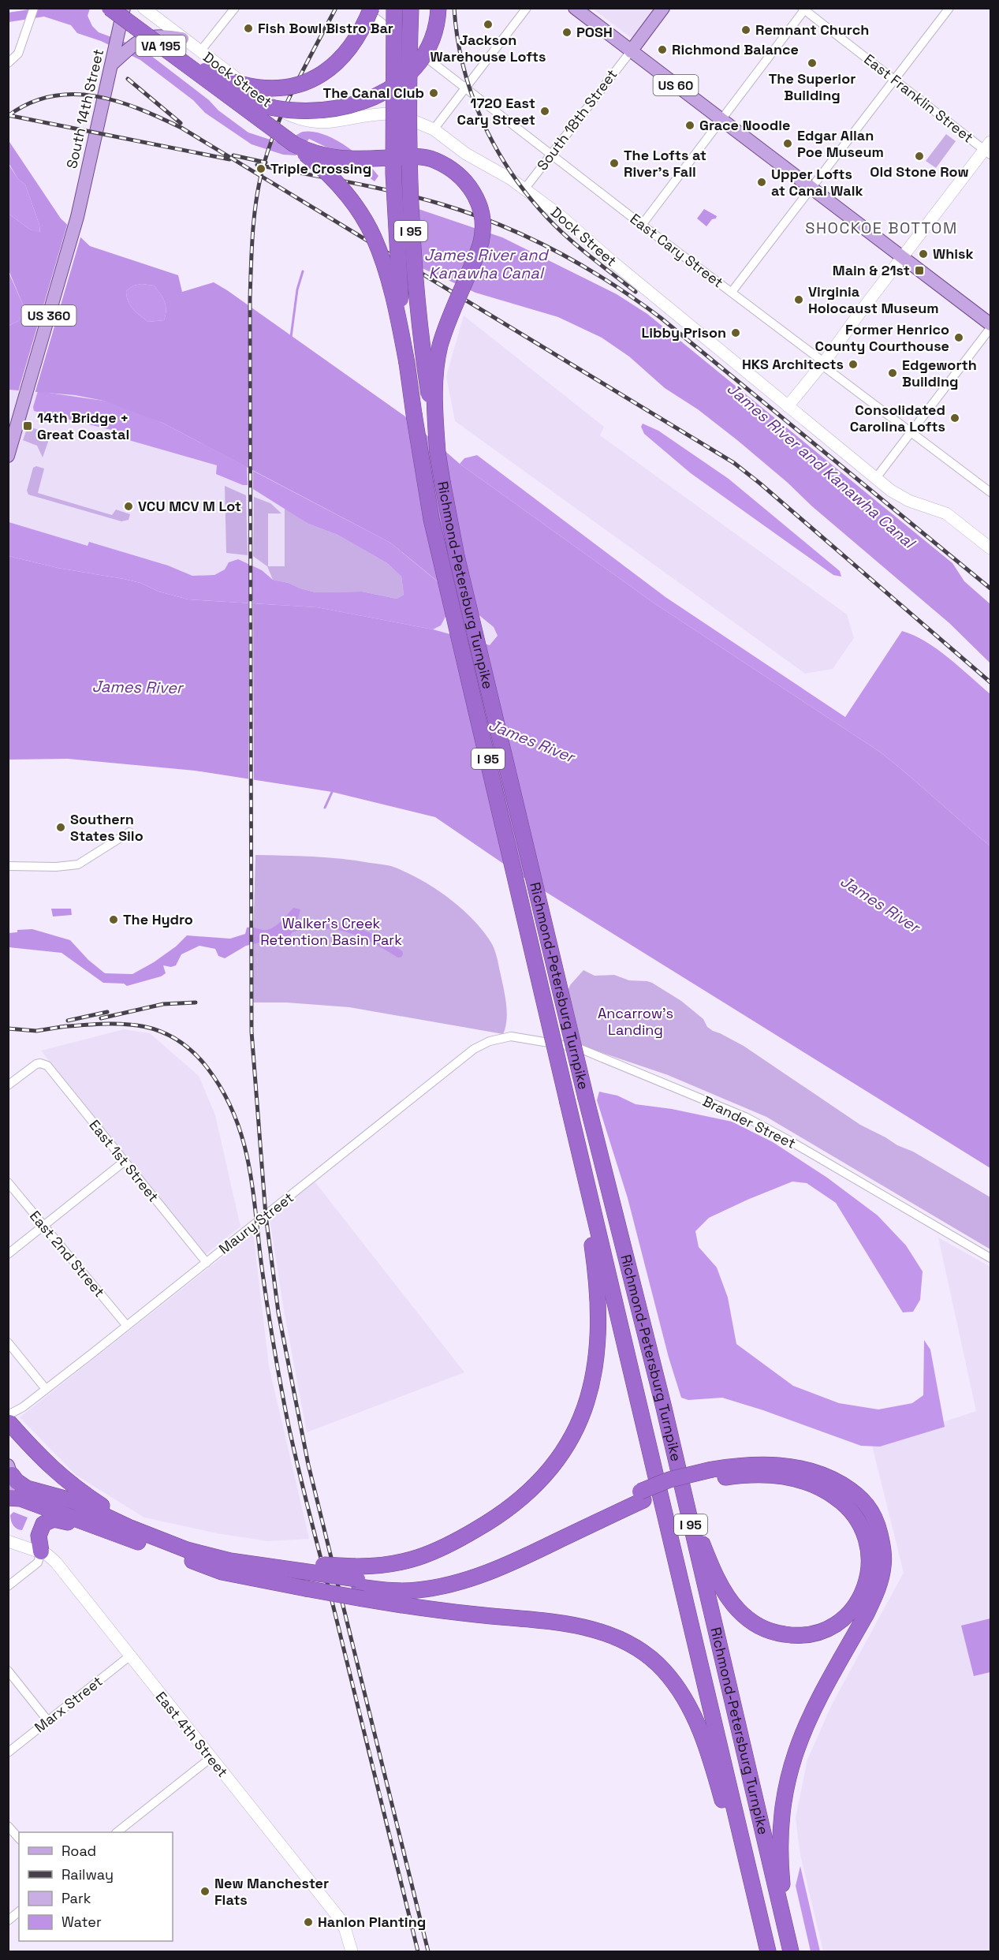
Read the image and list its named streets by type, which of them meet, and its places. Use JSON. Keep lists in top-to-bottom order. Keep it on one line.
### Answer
{"streets":{"highway":["VA 195","I 95","Richmond-Petersburg Turnpike"],"main road":["Dock Street","US 60","South 14th Street","US 360","East 4th Street"],"street":["East Franklin Street","South 18th Street","East Cary Street","Brander Street","East 1st Street","Maury Street","East 2nd Street","Marx Street"]},"crossings":[["Dock Street","South 18th Street"],["US 60","South 18th Street"],["South 18th Street","East Cary Street"],["Brander Street","Maury Street"],["East 1st Street","Maury Street"],["Maury Street","East 2nd Street"],["Marx Street","East 4th Street"]],"districts":["SHOCKOE BOTTOM"],"water":["James River and Kanawha Canal","James River"],"parks":["Walker's Creek Retention Basin Park","Ancarrow's Landing"],"places":{"other":["Jackson Warehouse Lofts","Fish Bowl Bistro Bar","Remnant Church","POSH","Richmond Balance","The Superior Building","The Canal Club","1720 East Cary Street","Grace Noodle","Edgar Allan Poe Museum","Old Stone Row","The Lofts at River's Fall","Triple Crossing","Upper Lofts at Canal Walk","Whisk","Virginia Holocaust Museum","Libby Prison","Former Henrico County Courthouse","HKS Architects","Edgeworth Building","Consolidated Carolina Lofts","VCU MCV M Lot","Southern States Silo","The Hydro","New Manchester Flats","Hanlon Planting"],"transit":["Main & 21st","14th Bridge + Great Coastal"]},"legend":["Road","Railway","Park","Water"]}
